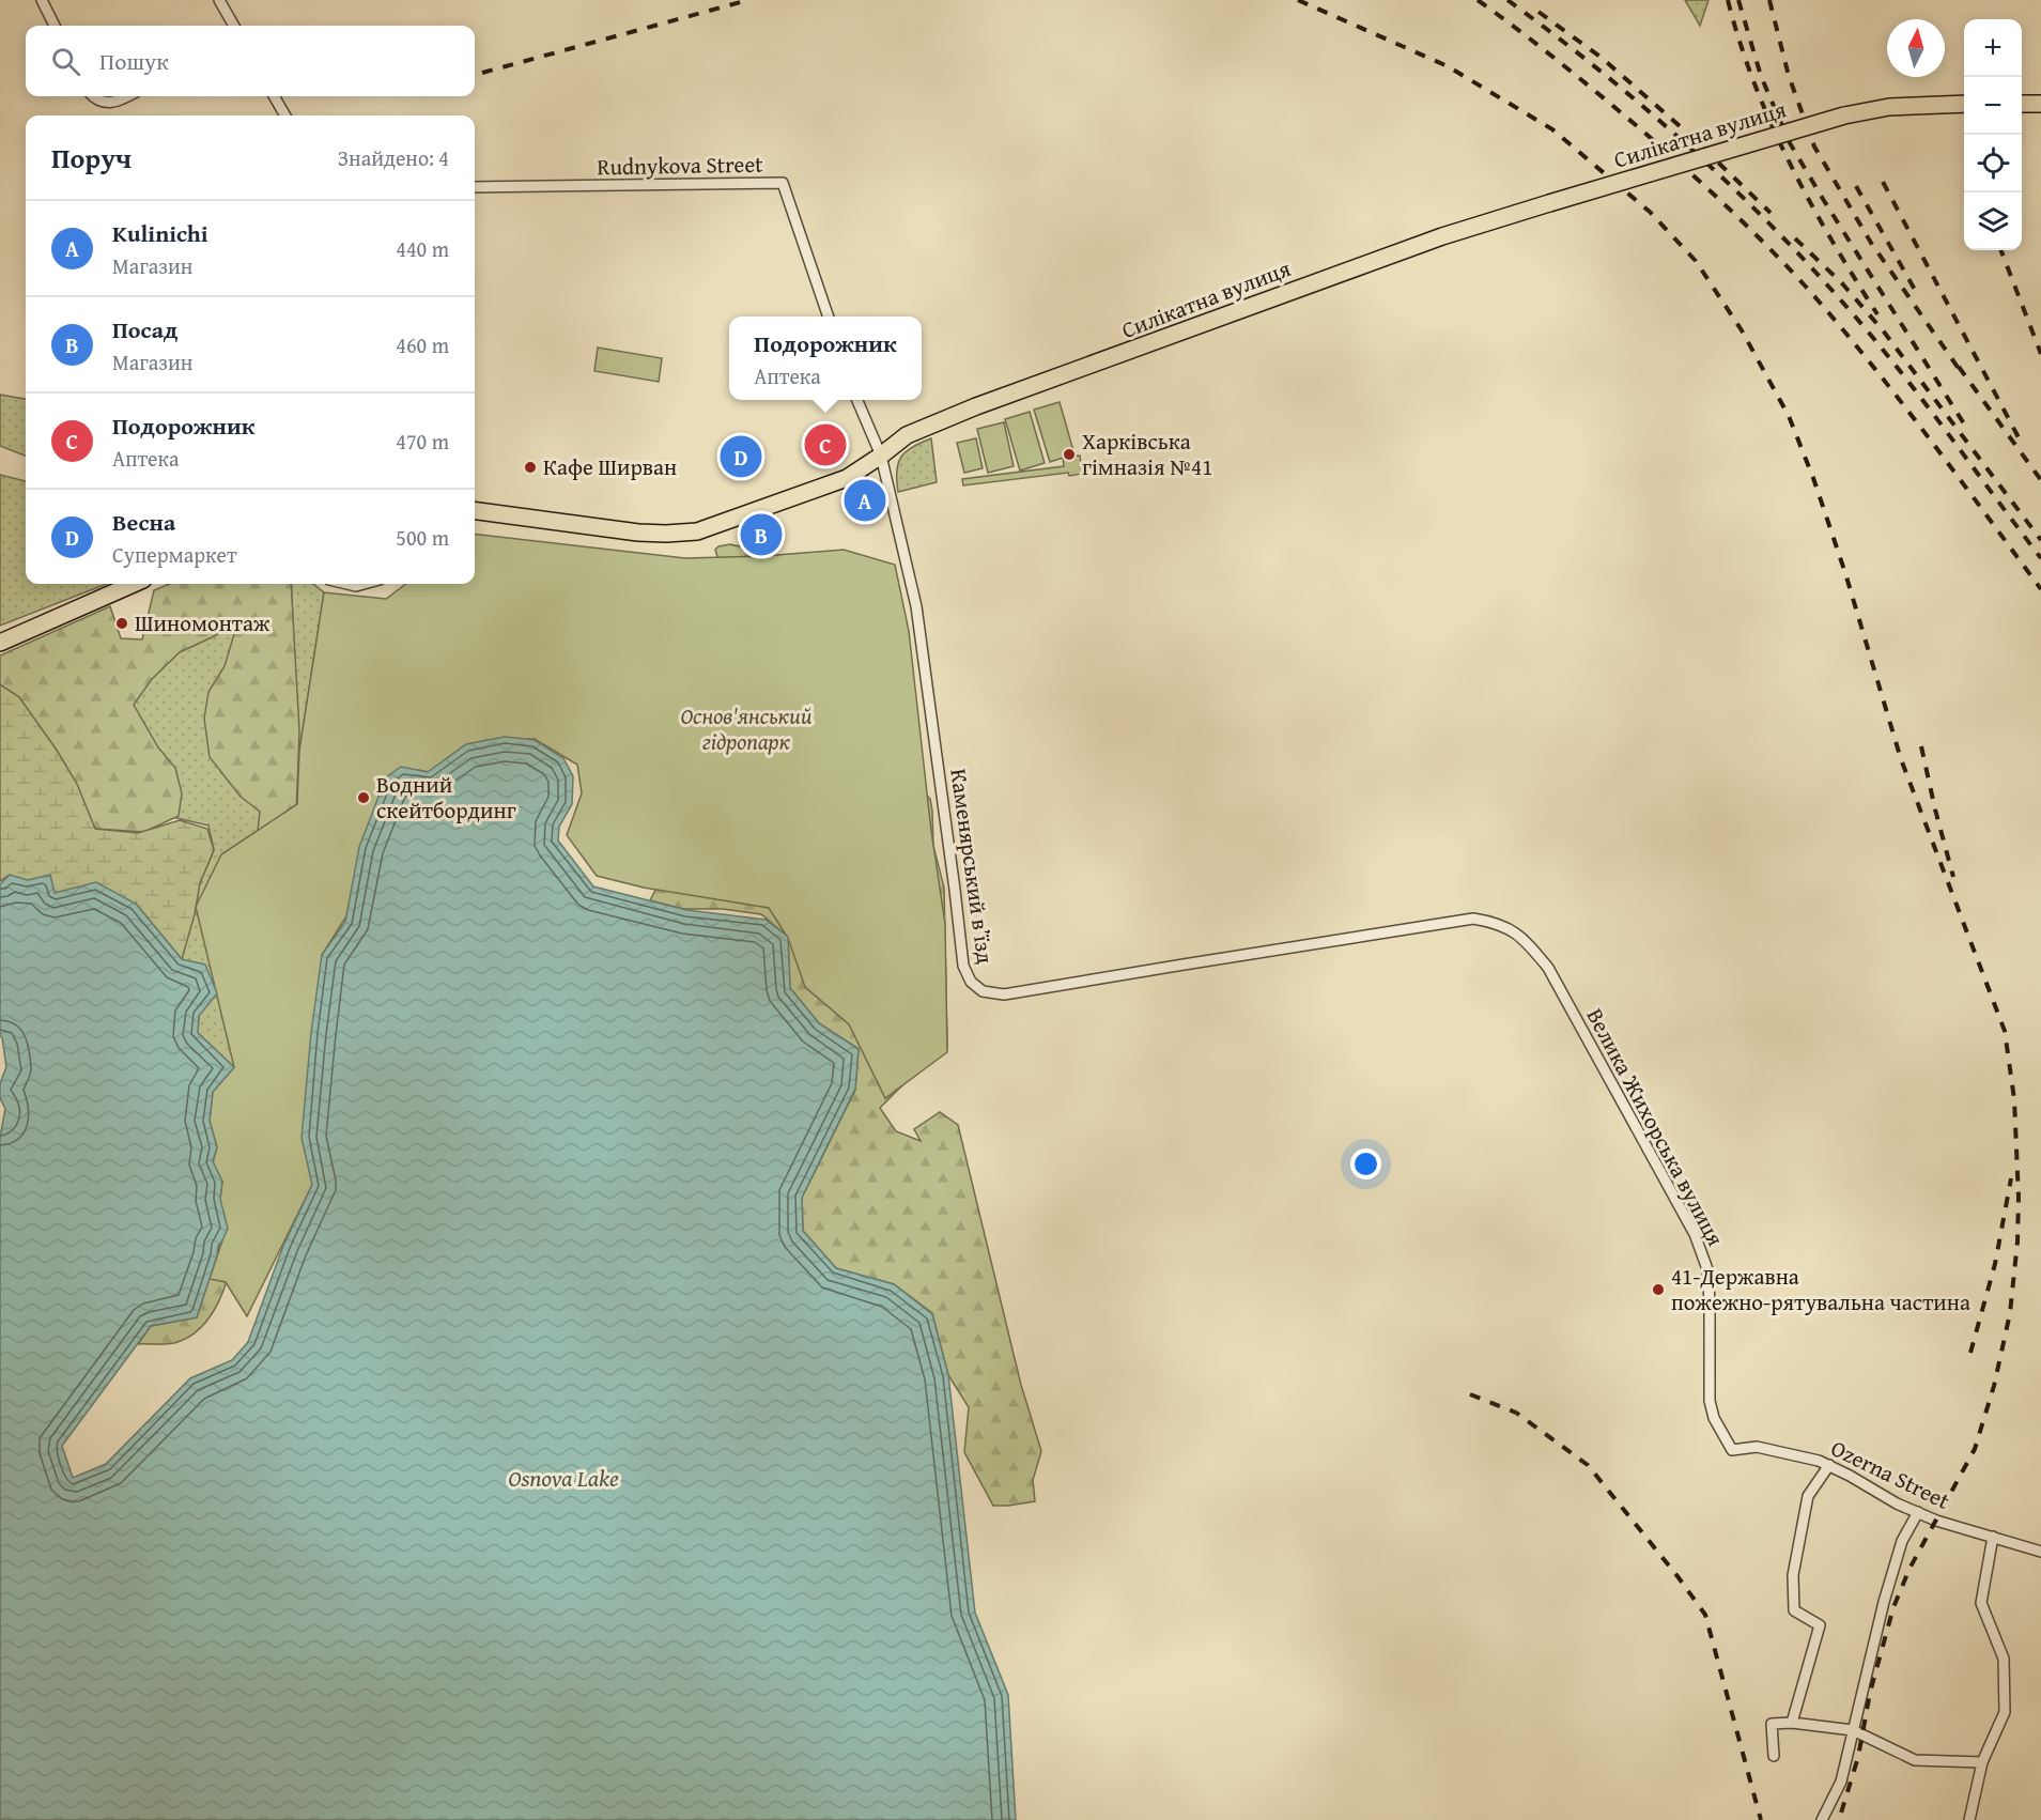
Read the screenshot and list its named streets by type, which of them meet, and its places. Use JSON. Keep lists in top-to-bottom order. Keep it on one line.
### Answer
{"streets":{"main road":["Силікатна вулиця"],"street":["Rudnykova Street","Каменярський в’їзд","Велика Жихорська вулиця","Ozerna Street"]},"crossings":[["Силікатна вулиця","Каменярський в’їзд"],["Каменярський в’їзд","Велика Жихорська вулиця"],["Велика Жихорська вулиця","Ozerna Street"]],"water":["Osnova Lake"],"parks":["Основ'янський гідропарк"],"places":["Харківська гімназія №41","Кафе Ширван","Шиномонтаж","Водний скейтбординг","41-Державна пожежно-рятувальна частина"],"north":"top","page":{"map_buttons":["+","−"],"search":"Пошук","heading":["Поруч","Знайдено: 4"],"list":[{"mark":"A","name":"Kulinichi","note":"Магазин","value":"440 m"},{"mark":"B","name":"Посад","note":"Магазин","value":"460 m"},{"mark":"C","name":"Подорожник","note":"Аптека","value":"470 m"},{"mark":"D","name":"Весна","note":"Супермаркет","value":"500 m"}],"popup":["Подорожник","Аптека"],"pins":["C","D","A","B"]}}
